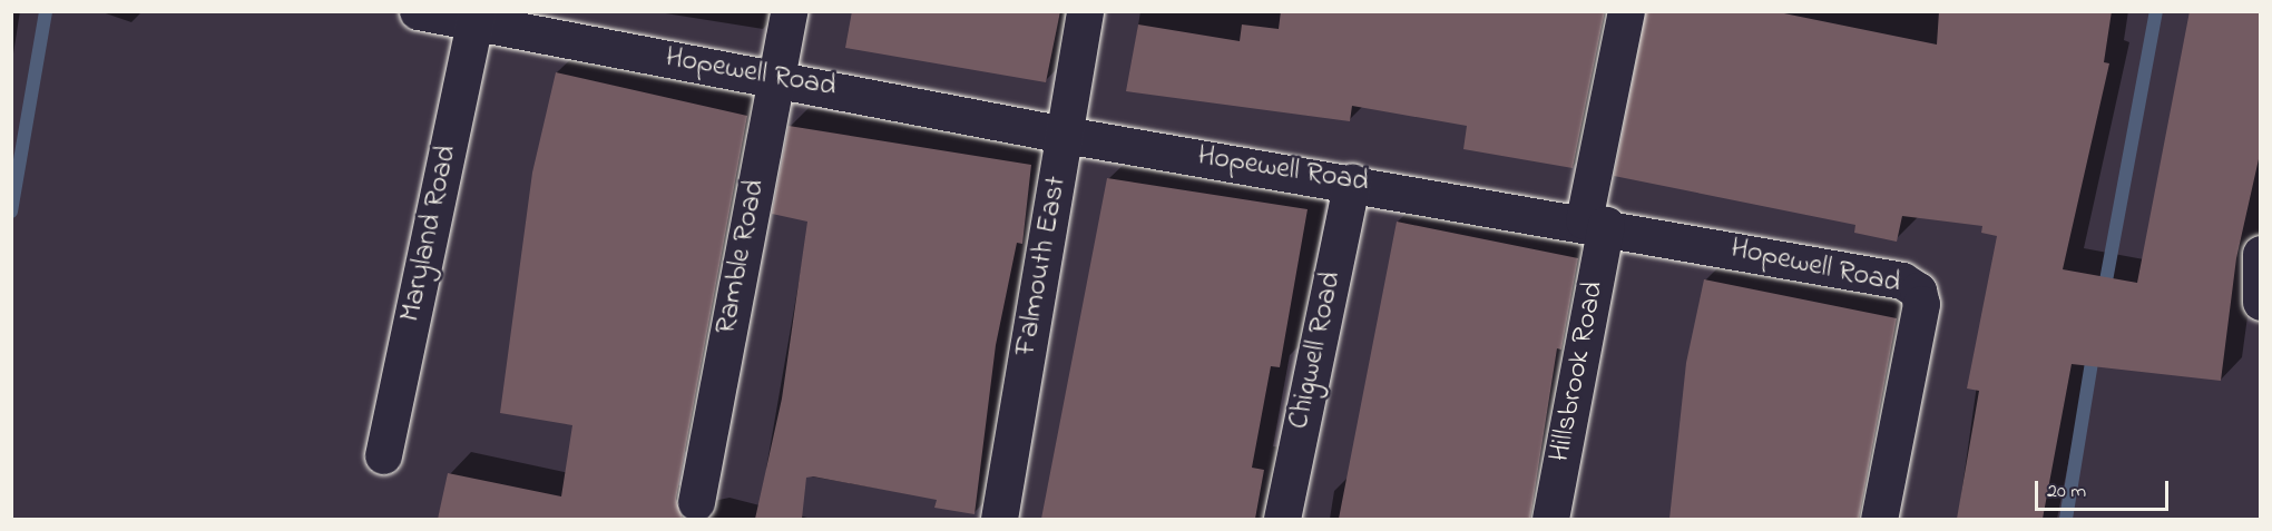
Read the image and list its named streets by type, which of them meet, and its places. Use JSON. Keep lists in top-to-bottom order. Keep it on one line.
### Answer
{"streets":{"street":["Hopewell Road","Maryland Road","Ramble Road","Falmouth East","Chigwell Road","Hillsbrook Road"]},"crossings":[["Hopewell Road","Maryland Road"],["Hopewell Road","Ramble Road"],["Hopewell Road","Falmouth East"],["Hopewell Road","Chigwell Road"],["Hopewell Road","Hillsbrook Road"]],"scale_bar":"20 m"}
